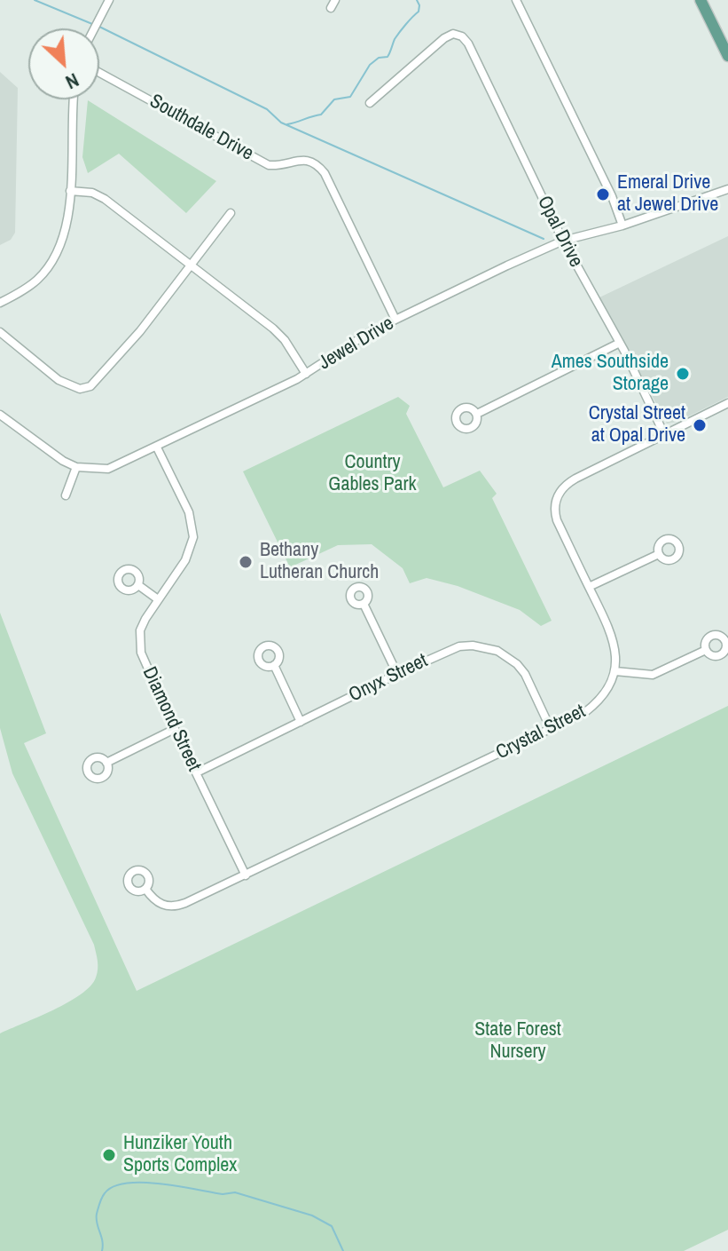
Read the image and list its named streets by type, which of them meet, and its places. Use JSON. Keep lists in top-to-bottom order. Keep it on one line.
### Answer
{"streets":{"street":["Southdale Drive","Opal Drive","Jewel Drive","Onyx Street","Diamond Street","Crystal Street"]},"crossings":[["Southdale Drive","Jewel Drive"],["Opal Drive","Jewel Drive"],["Jewel Drive","Diamond Street"],["Onyx Street","Diamond Street"],["Onyx Street","Crystal Street"],["Diamond Street","Crystal Street"]],"parks":["Country Gables Park","State Forest Nursery"],"places":["Emeral Drive at Jewel Drive","Ames Southside Storage","Crystal Street at Opal Drive","Bethany Lutheran Church","Hunziker Youth Sports Complex"],"north":"bottom right"}
